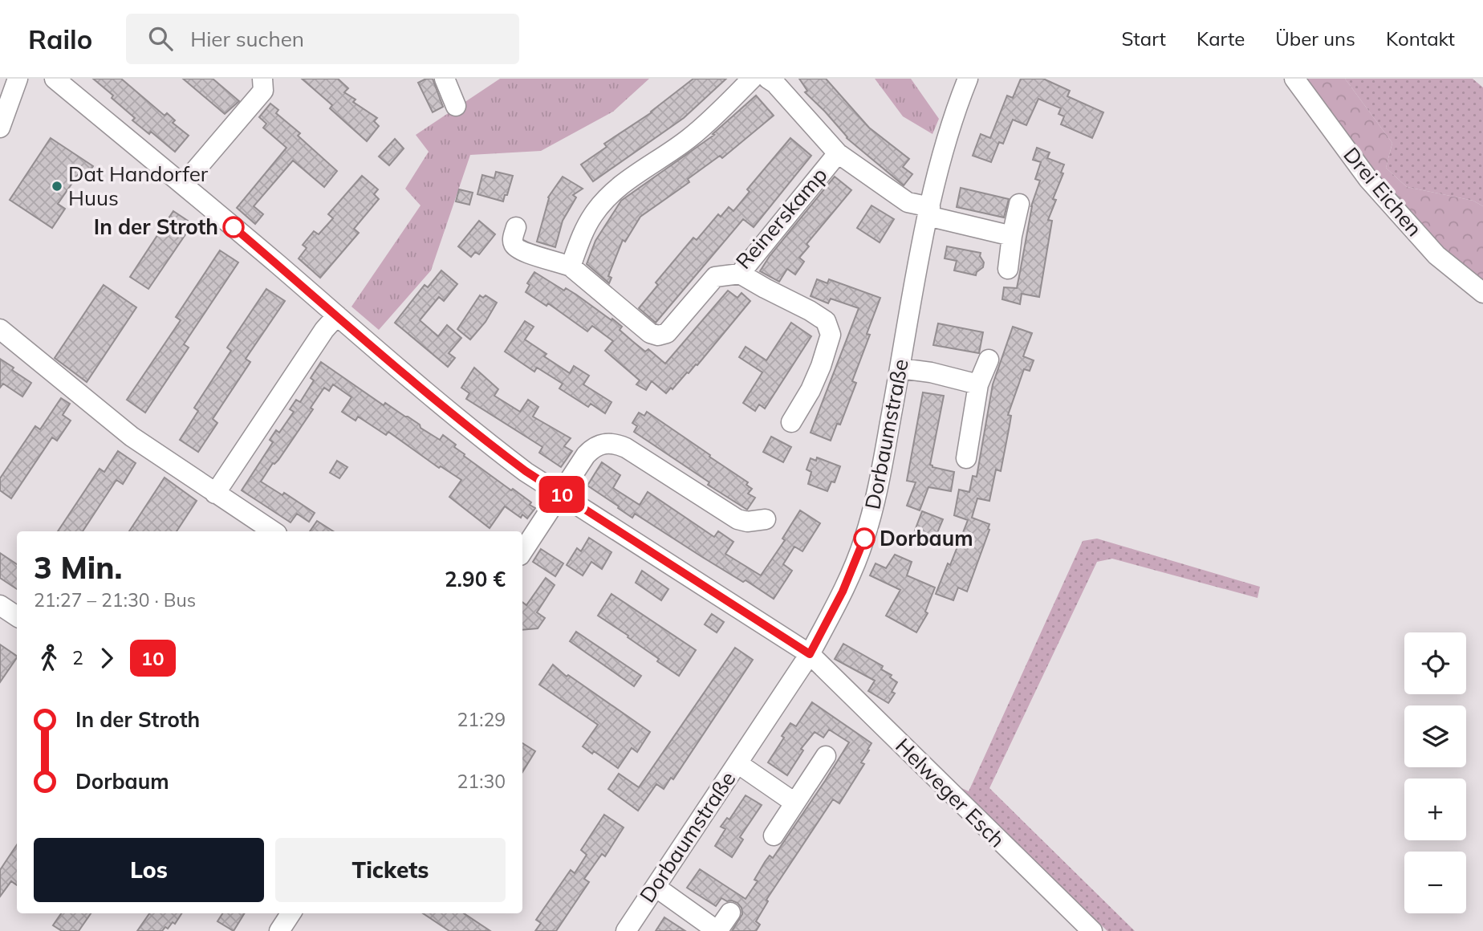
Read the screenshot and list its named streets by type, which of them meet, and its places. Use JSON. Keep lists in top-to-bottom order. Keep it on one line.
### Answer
{"streets":{"street":["Drei Eichen","Reinerskamp","Dorbaumstraße","Helweger Esch"]},"crossings":[["Reinerskamp","Dorbaumstraße"],["Dorbaumstraße","Helweger Esch"]],"places":["Dat Handorfer Huus","In der Stroth","Dorbaum"],"lines":["bus line 10"],"page":{"header":"Railo","search":"Hier suchen","nav":["Start","Karte","Über uns","Kontakt"],"on_map":"10","heading":["3 Min.","21:27 – 21:30 · Bus","2.90 €"],"legs":["2","10"],"map_buttons":["+","−"],"list":[{"name":"In der Stroth","value":"21:29"},{"name":"Dorbaum","value":"21:30"}],"buttons":["Los","Tickets"]}}
